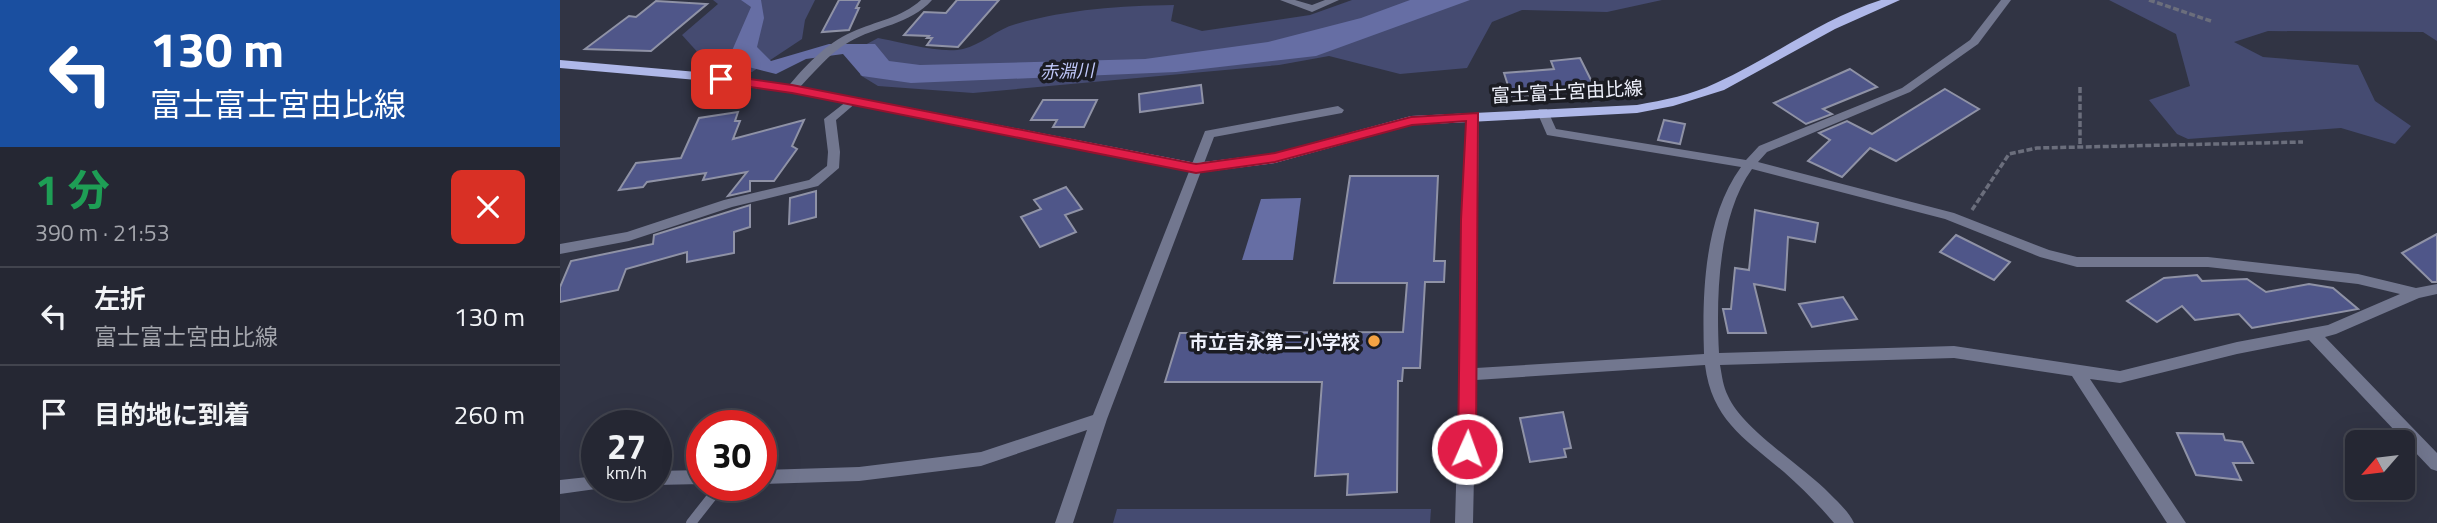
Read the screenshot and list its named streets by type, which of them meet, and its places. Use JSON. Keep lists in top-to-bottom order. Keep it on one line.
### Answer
{"streets":{"main road":["富士富士宮由比線"]},"water":["赤淵川"],"places":["市立吉永第二小学校"],"north":"bottom left","page":{"turn":["130 m","富士富士宮由比線"],"heading":["1 分","390 m · 21:53"],"list":[{"name":"左折","note":"富士富士宮由比線","value":"130 m"},{"name":"目的地に到着","value":"260 m"}],"speed":"27 km/h","limit":"30"}}
